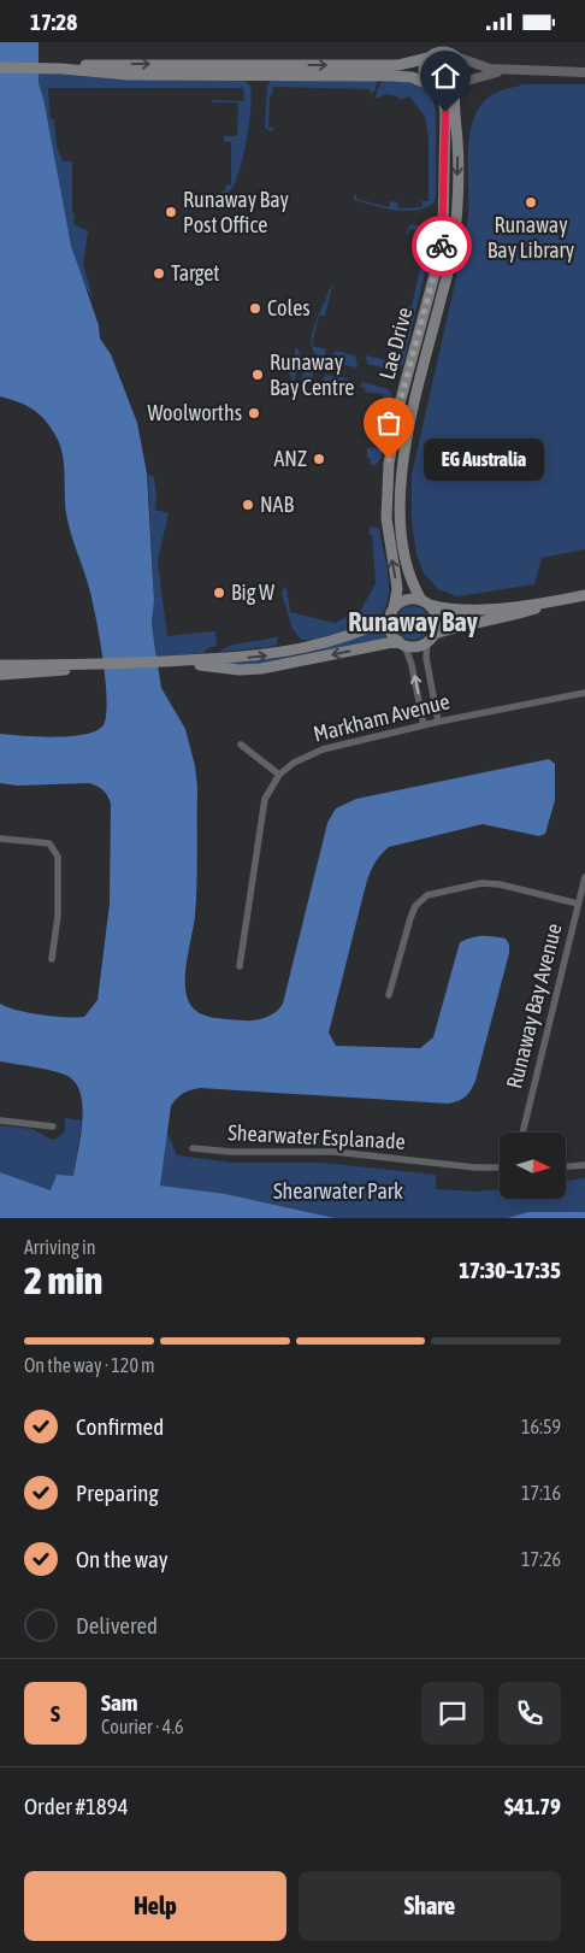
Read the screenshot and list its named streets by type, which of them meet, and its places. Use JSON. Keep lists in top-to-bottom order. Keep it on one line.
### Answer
{"streets":{"main road":["Lae Drive"],"street":["Markham Avenue","Runaway Bay Avenue","Shearwater Esplanade"]},"districts":["Runaway Bay"],"parks":["Shearwater Park"],"places":["Runaway Bay Library","Runaway Bay Post Office","Target","Coles","Runaway Bay Centre","Woolworths","ANZ","EG Australia","NAB","Big W"],"north":"right","page":{"status":"17:28","bubble":"EG Australia","heading":["2 min","Arriving in","17:30–17:35"],"panel":["Sam","Courier · 4.6","Order #1894","$41.79"],"bar":"On the way · 120 m","list":[["Confirmed","16:59"],["Preparing","17:16"],["On the way","17:26"],"Delivered"],"round":"S","buttons":["Help","Share"]}}
